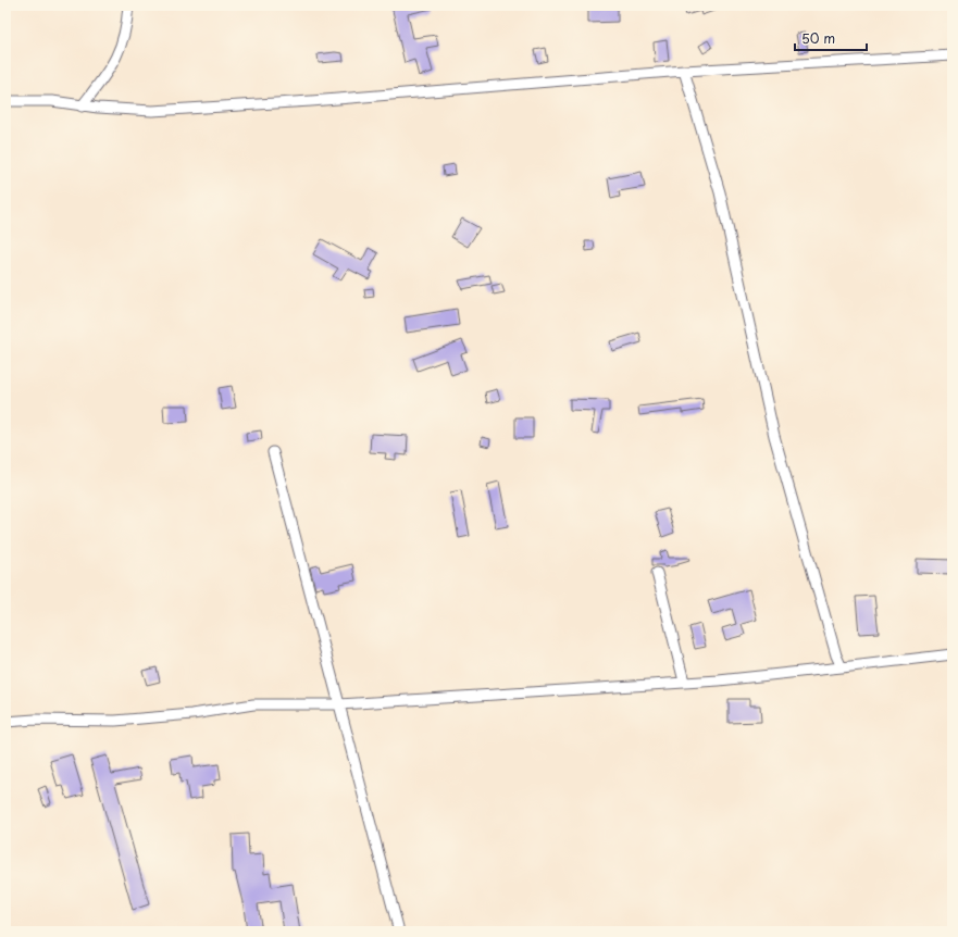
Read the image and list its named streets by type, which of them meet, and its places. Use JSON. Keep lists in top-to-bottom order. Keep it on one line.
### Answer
{"scale_bar":"50 m"}
